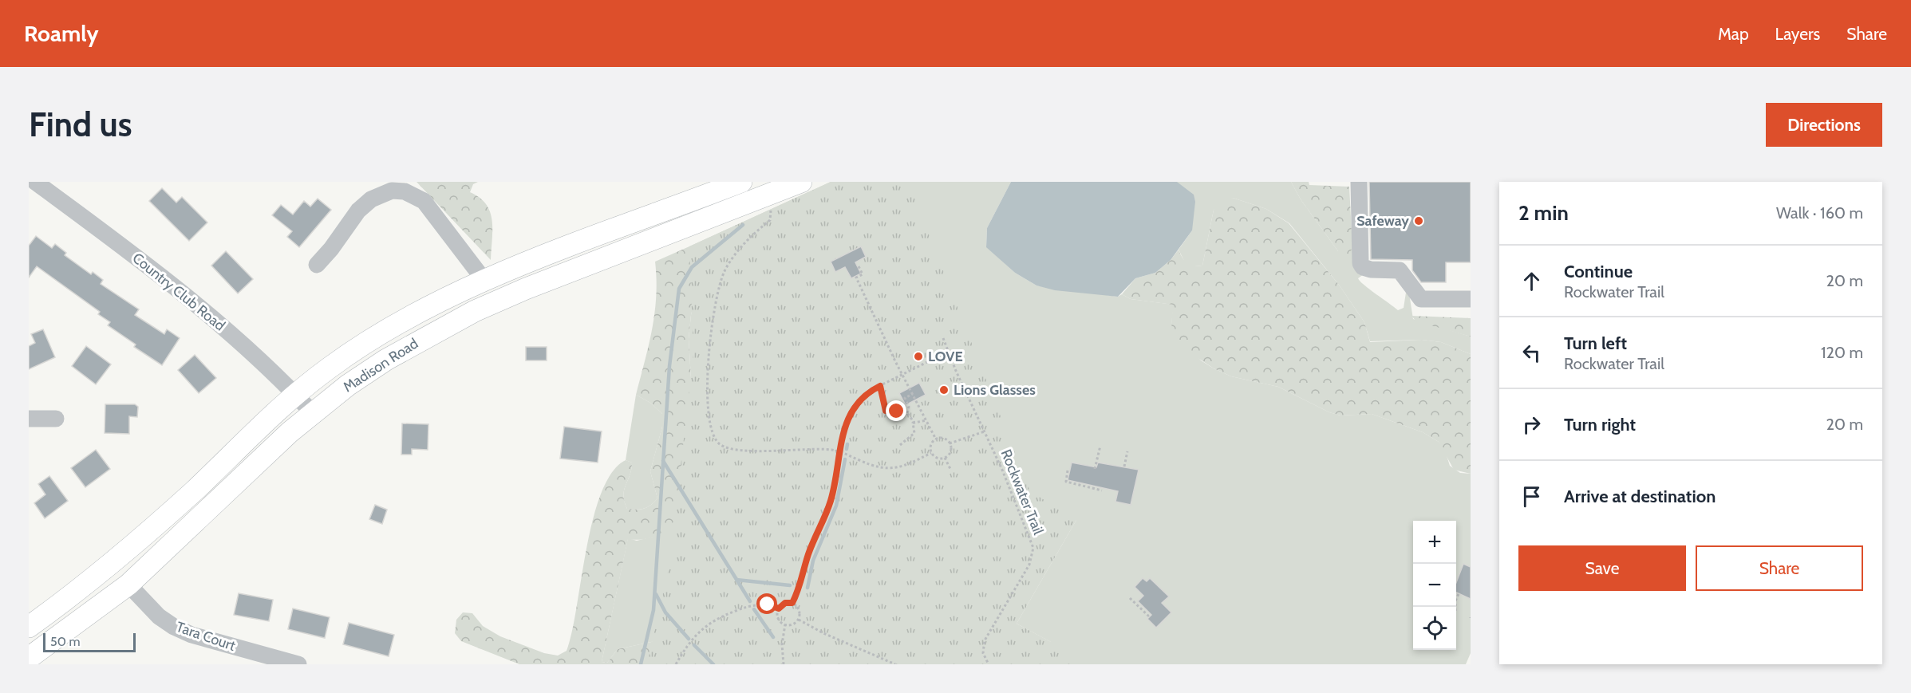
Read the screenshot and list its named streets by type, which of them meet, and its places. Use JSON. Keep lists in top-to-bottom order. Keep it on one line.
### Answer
{"streets":{"main road":["Madison Road"],"street":["Country Club Road","Tara Court"],"path":["Rockwater Trail"]},"crossings":[["Country Club Road","Madison Road"],["Madison Road","Tara Court"]],"places":["Safeway","LOVE","Lions Glasses"],"scale_bar":"50 m","page":{"header":"Roamly","nav":["Map","Layers","Share"],"buttons":["Directions",["Save","Share"]],"title":"Find us","heading":["2 min","Walk · 160 m"],"list":[["Continue","Rockwater Trail","20 m"],["Turn left","Rockwater Trail","120 m"],["Turn right","20 m"],"Arrive at destination"],"map_buttons":["+","−"],"scale":"50 m"}}
